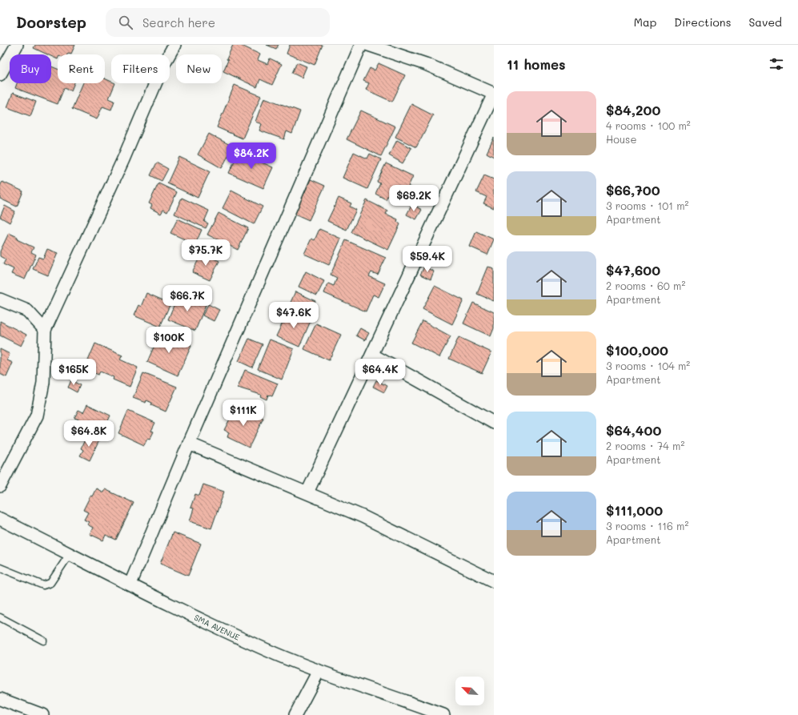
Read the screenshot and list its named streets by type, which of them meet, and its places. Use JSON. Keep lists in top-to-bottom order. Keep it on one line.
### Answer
{"streets":{"street":["SMA AVENUE"]},"north":"top left","page":{"header":"Doorstep","search":"Search here","nav":["Map","Directions","Saved"],"heading":"11 homes","chip":["Buy","Rent","Filters","New"],"list":[{"name":"$84,200","note":"4 rooms · 100 m² · House"},{"name":"$66,700","note":"3 rooms · 101 m² · Apartment"},{"name":"$47,600","note":"2 rooms · 60 m² · Apartment"},{"name":"$100,000","note":"3 rooms · 104 m² · Apartment"},{"name":"$64,400","note":"2 rooms · 74 m² · Apartment"},{"name":"$111,000","note":"3 rooms · 116 m² · Apartment"}],"price":["$84.2K","$69.2K","$75.7K","$59.4K","$66.7K","$47.6K","$100K","$165K","$64.4K","$111K","$64.8K"]}}
